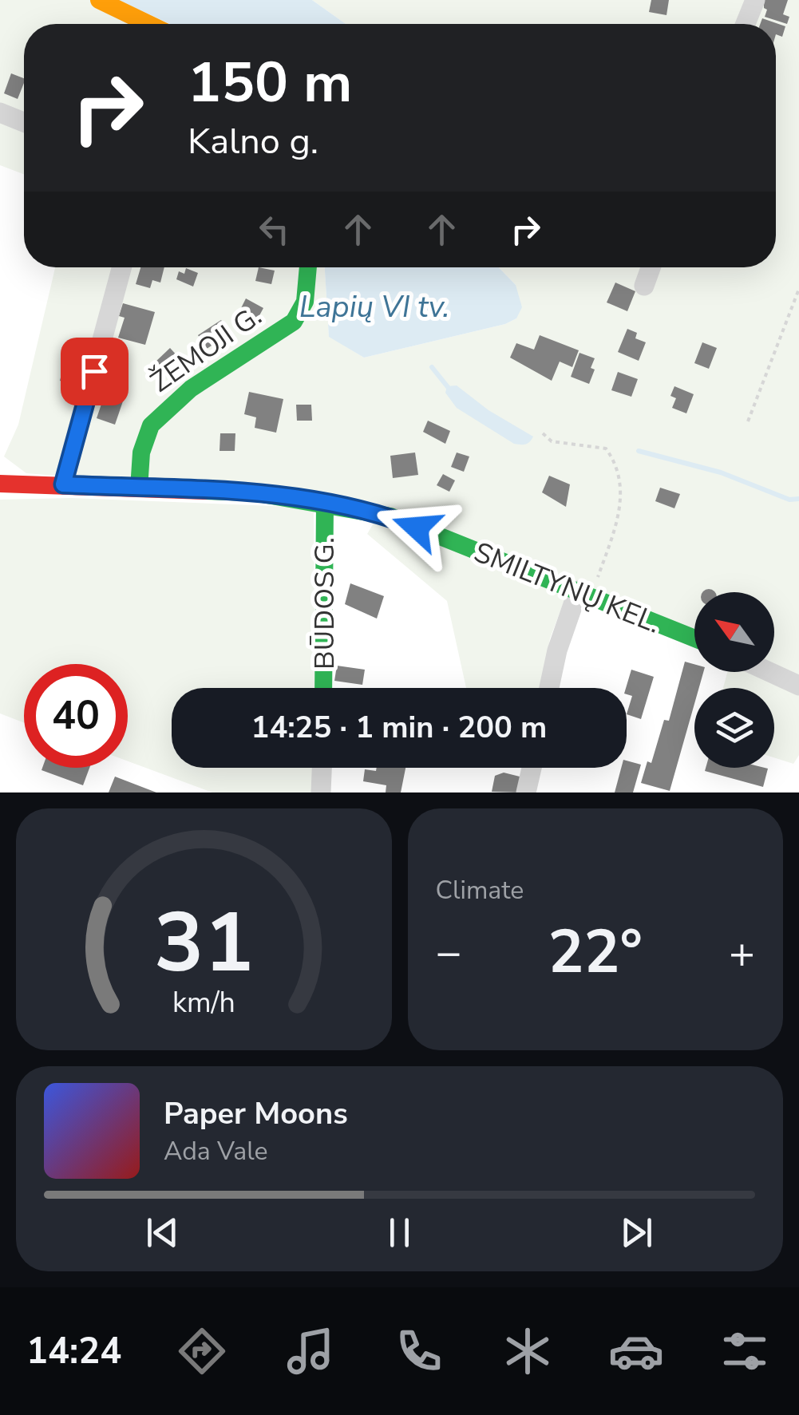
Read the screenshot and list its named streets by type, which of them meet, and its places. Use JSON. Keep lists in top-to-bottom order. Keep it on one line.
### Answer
{"streets":{"street":["ŽEMOJI G.","SMILTYNŲ KEL.","BŪDOS G."]},"crossings":[["ŽEMOJI G.","SMILTYNŲ KEL."],["SMILTYNŲ KEL.","BŪDOS G."]],"water":["Lapių VI tv."],"north":"top left","page":{"turn":["150 m","Kalno g."],"limit":"40","trip":"14:25 · 1 min · 200 m","tile":"Climate","heat":["−","22°","+"],"song":["Paper Moons","Ada Vale"],"tabs":"14:24","gauge":["31","km/h"]}}
